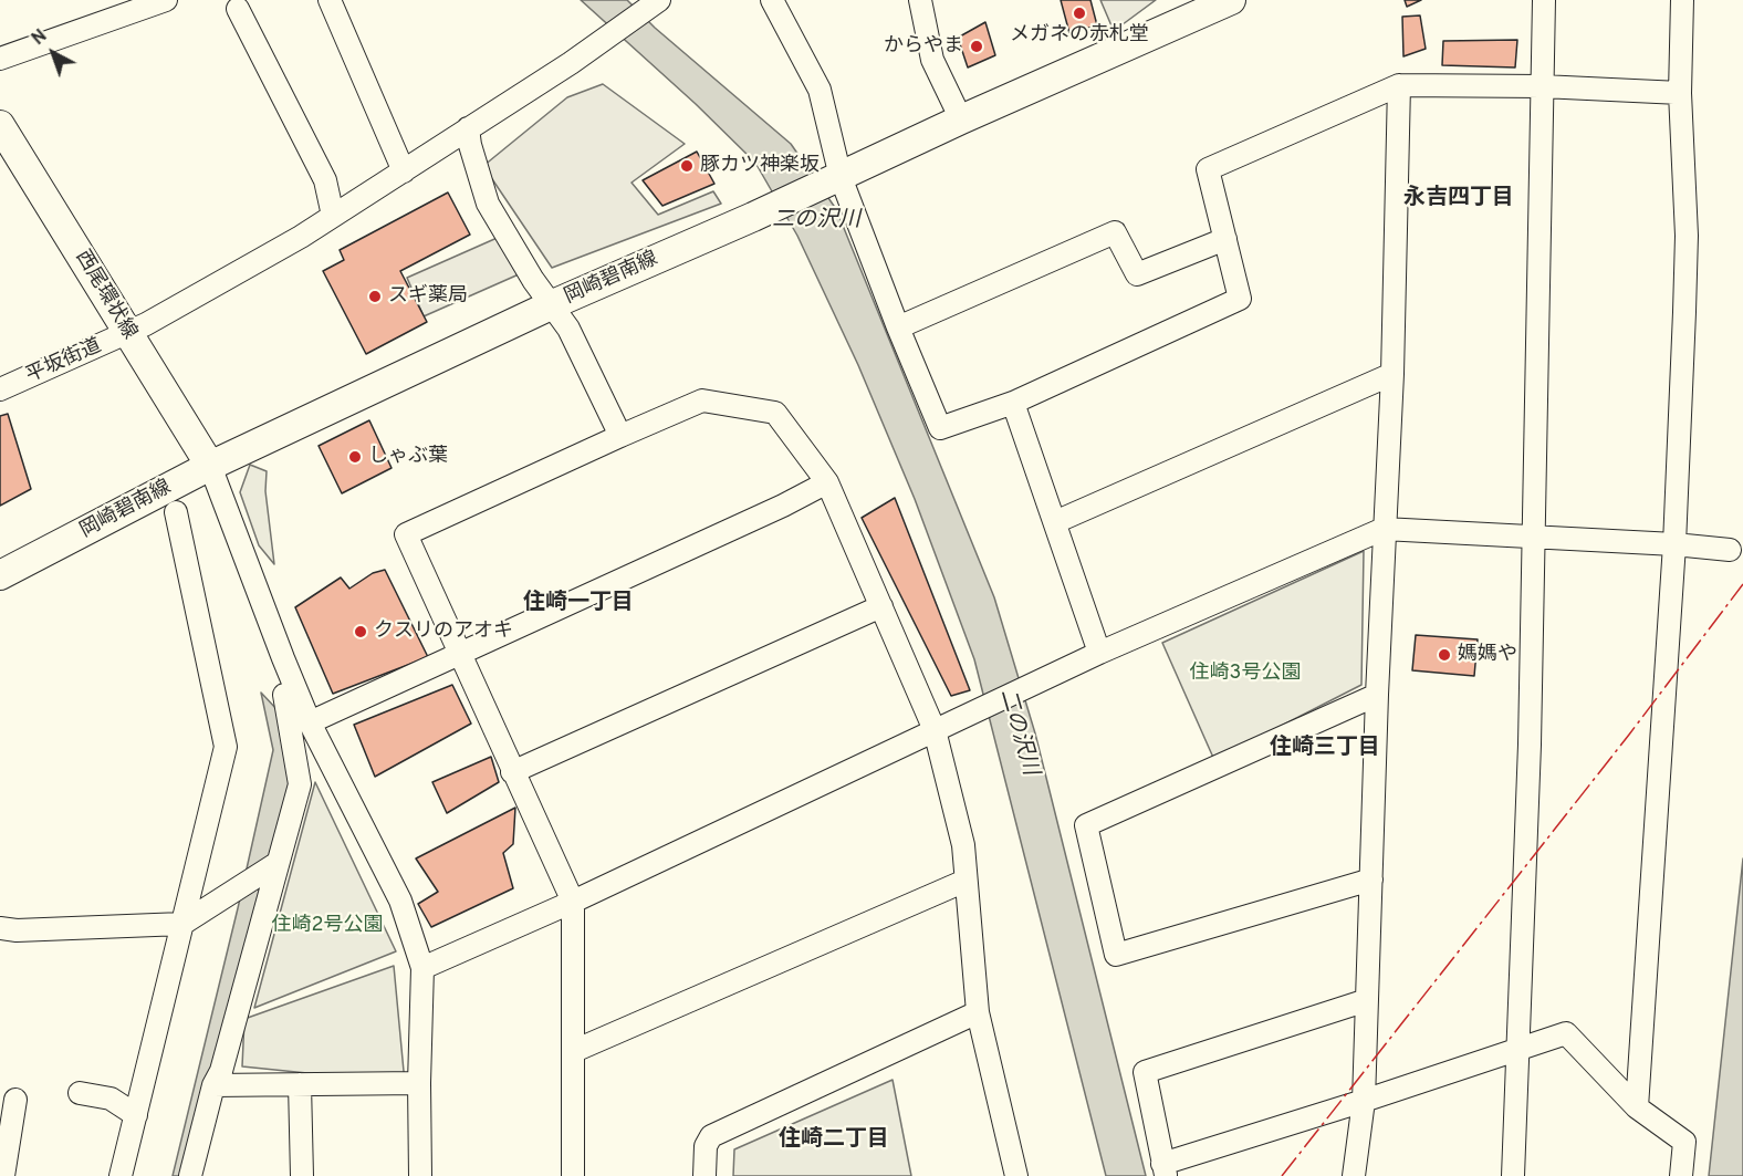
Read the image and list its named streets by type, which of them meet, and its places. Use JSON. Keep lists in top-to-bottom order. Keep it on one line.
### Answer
{"streets":{"main road":["岡崎碧南線","西尾環状線"],"street":["平坂街道"]},"crossings":[["岡崎碧南線","西尾環状線"],["西尾環状線","平坂街道"]],"districts":["永吉四丁目","住崎一丁目","住崎三丁目","住崎二丁目"],"water":["二の沢川"],"parks":["住崎3号公園","住崎2号公園"],"places":["メガネの赤札堂","からやま","豚カツ神楽坂","スギ薬局","しゃぶ葉","クスリのアオキ","媽媽や"],"north":"top left"}
